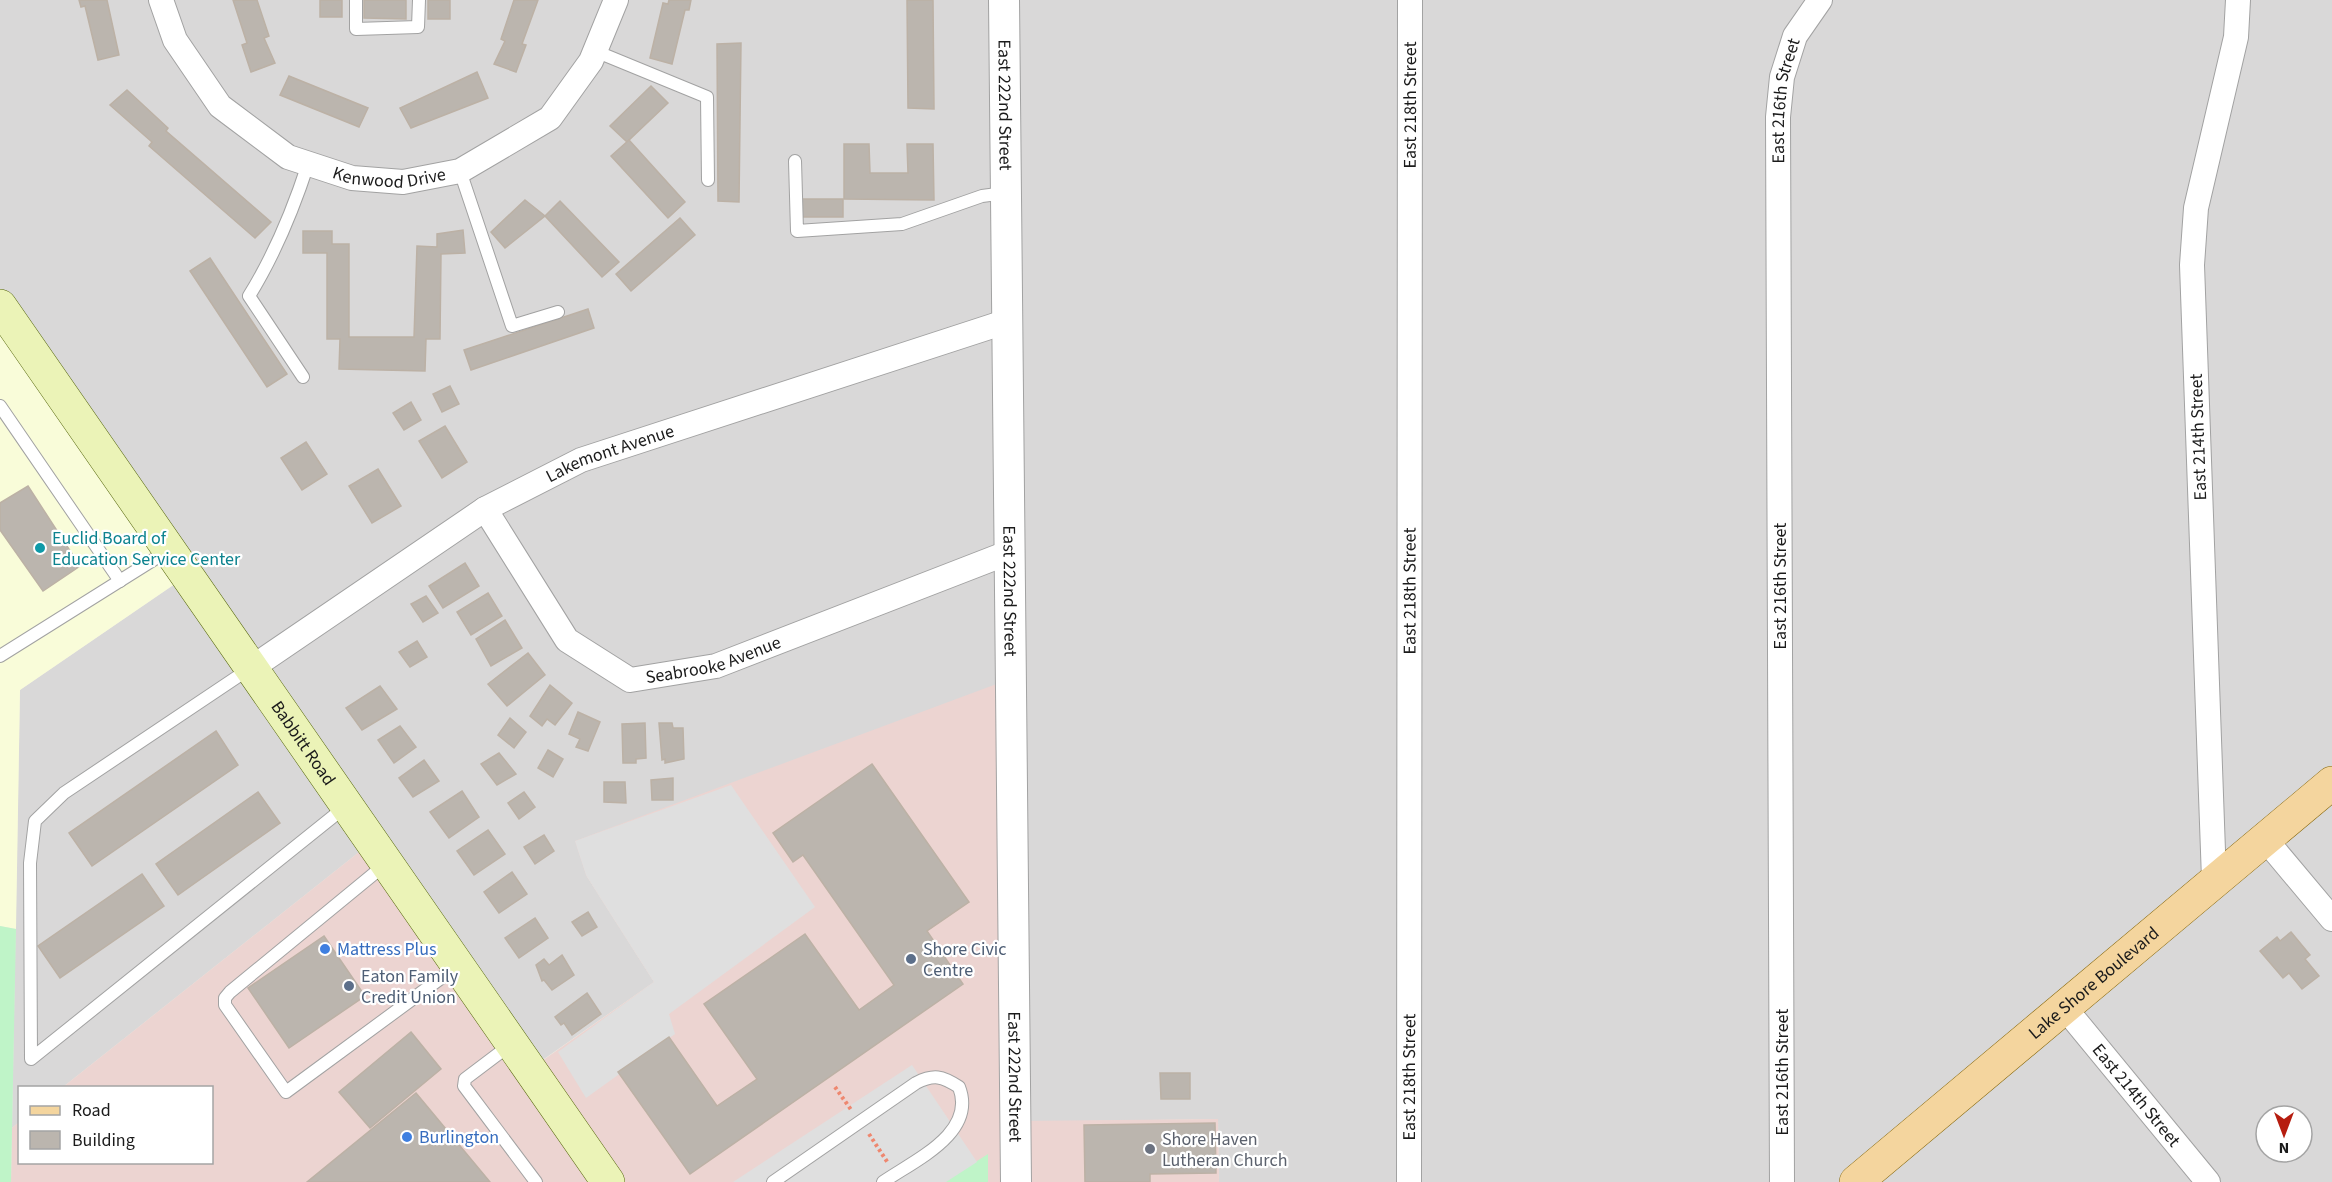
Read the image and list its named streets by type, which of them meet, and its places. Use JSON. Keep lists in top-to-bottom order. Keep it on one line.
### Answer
{"streets":{"main road":["Babbitt Road","Lake Shore Boulevard"],"street":["East 216th Street","East 222nd Street","East 218th Street","Kenwood Drive","East 214th Street","Lakemont Avenue","Seabrooke Avenue"]},"crossings":[["East 222nd Street","Lakemont Avenue"],["East 222nd Street","Seabrooke Avenue"],["East 214th Street","Lake Shore Boulevard"],["Lakemont Avenue","Seabrooke Avenue"],["Lakemont Avenue","Babbitt Road"]],"places":["Euclid Board of Education Service Center","Mattress Plus","Shore Civic Centre","Eaton Family Credit Union","Burlington","Shore Haven Lutheran Church"],"legend":["Road","Building"],"north":"bottom"}
